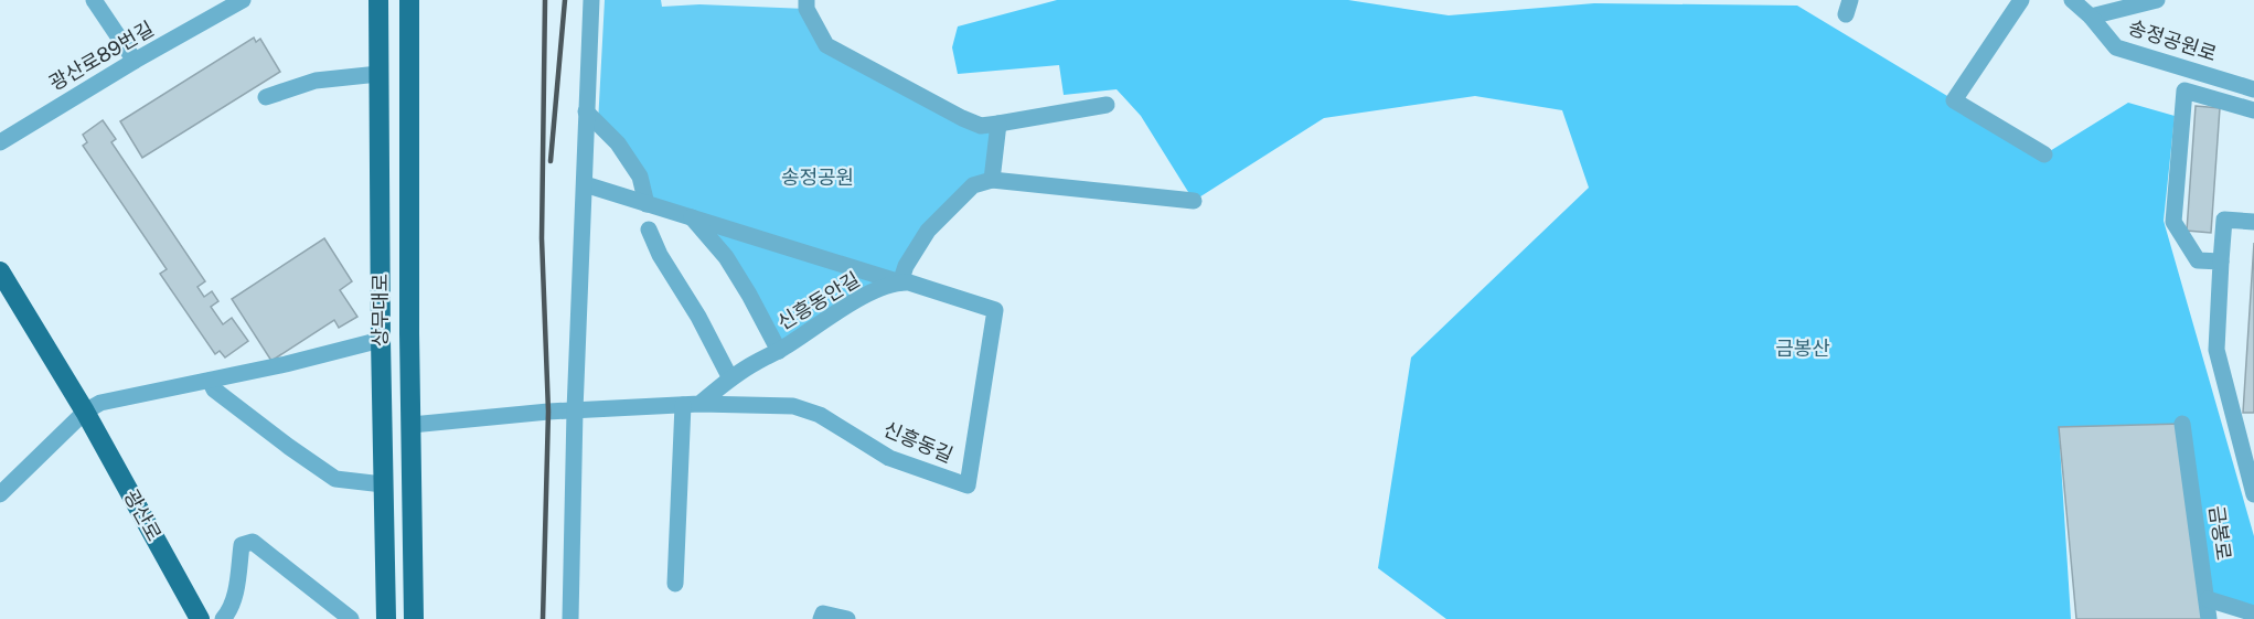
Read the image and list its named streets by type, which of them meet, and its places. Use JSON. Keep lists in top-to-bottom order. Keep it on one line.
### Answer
{"streets":{"main road":["상무대로","광산로"],"street":["송정공원로","광산로89번길","신흥동안길","신흥동길","금봉로"]},"crossings":[["신흥동안길","신흥동길"],["상무대로","신흥동길"]],"parks":["송정공원","금봉산"]}
